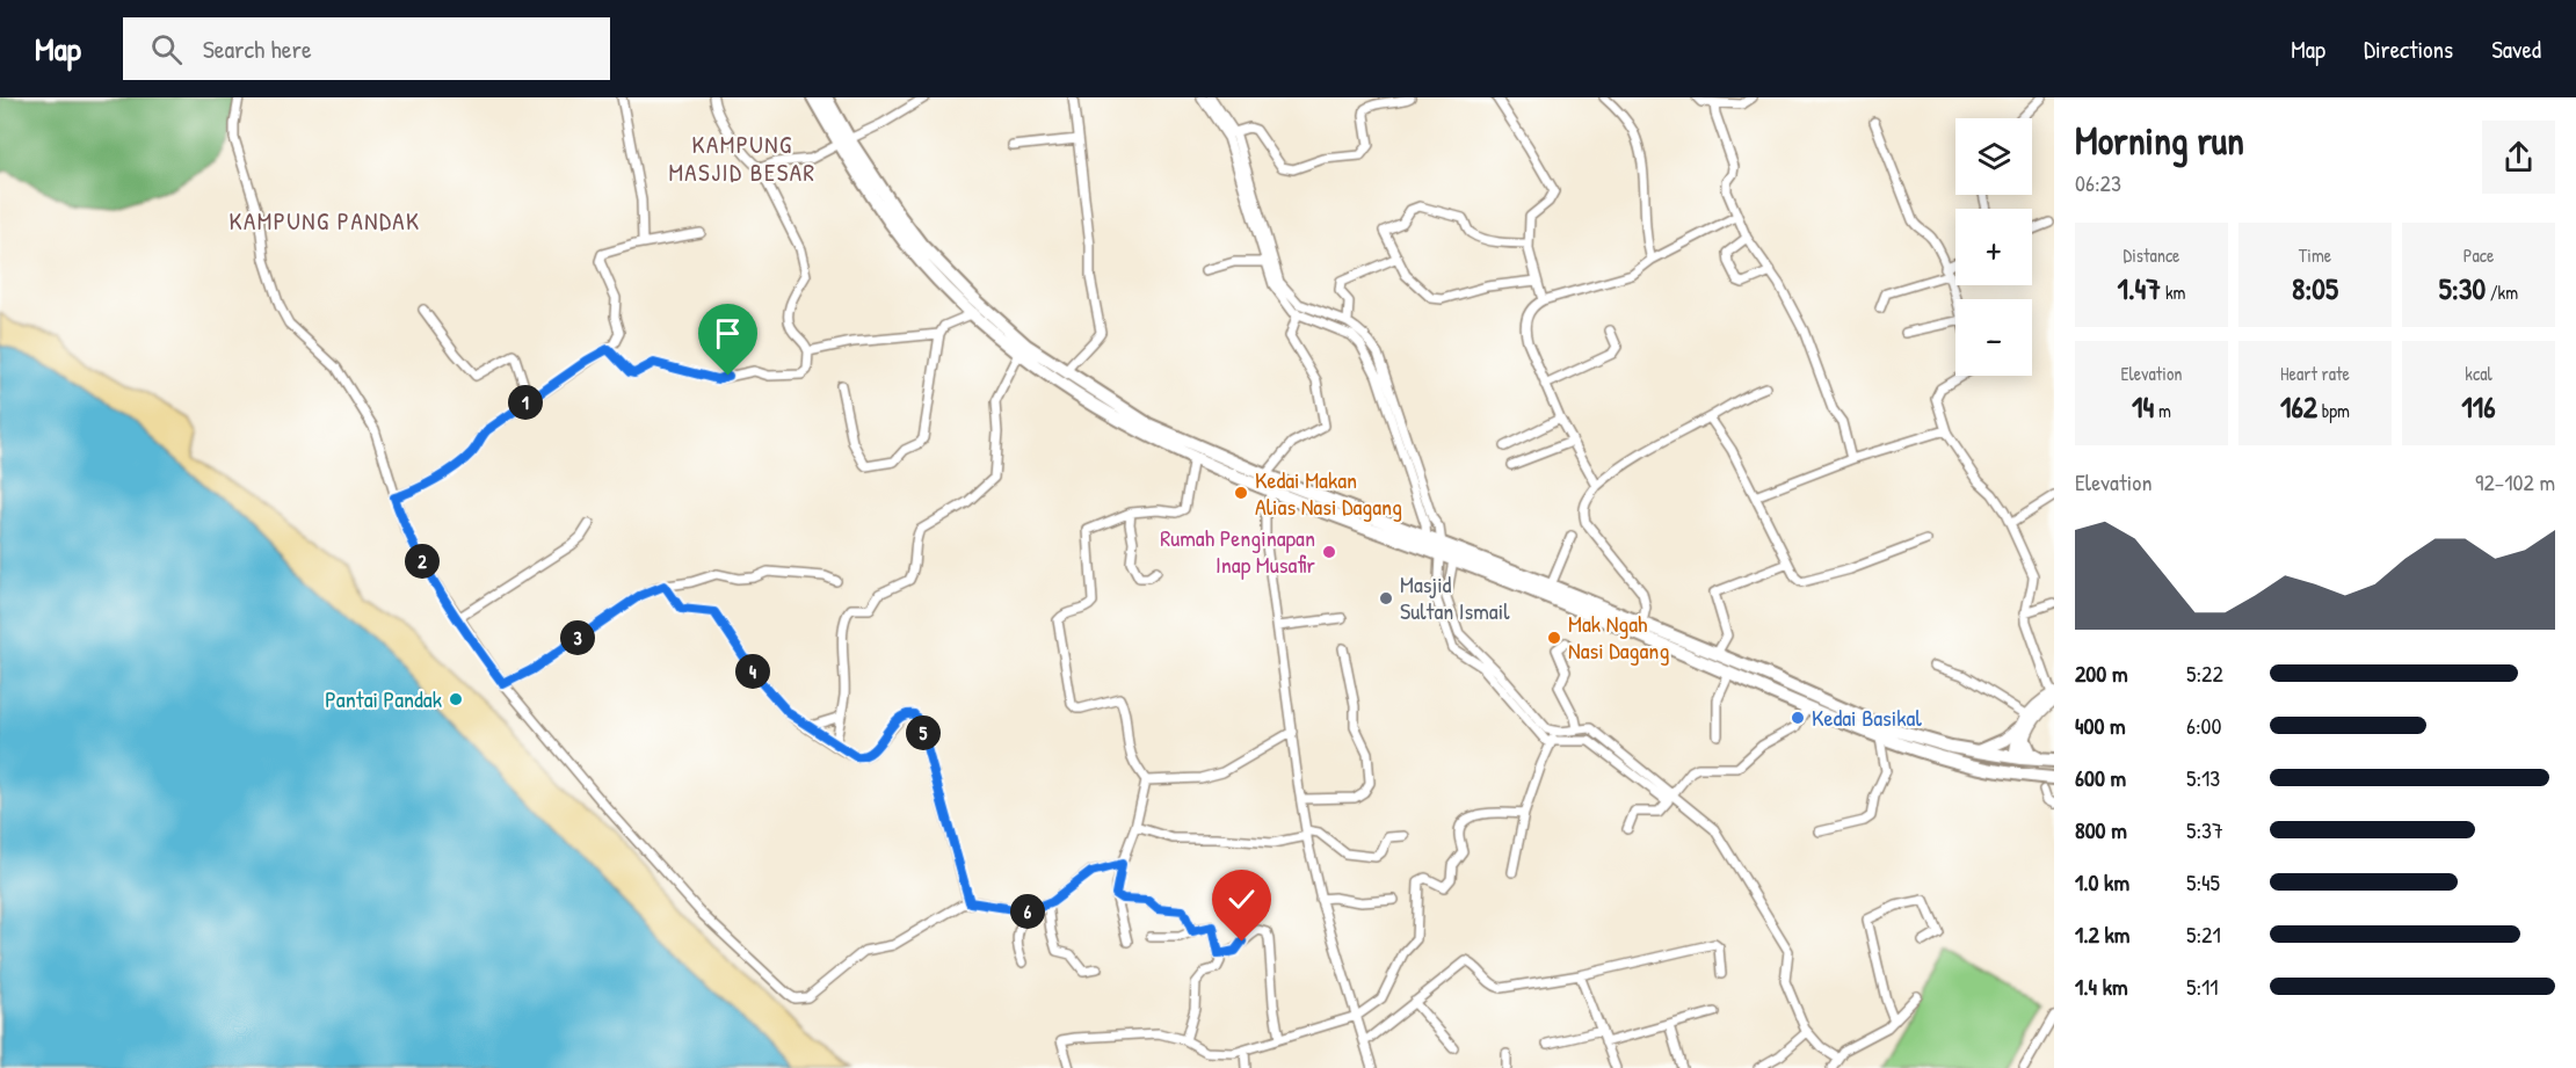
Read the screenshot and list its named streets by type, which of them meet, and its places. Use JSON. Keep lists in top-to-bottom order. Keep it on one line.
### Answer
{"districts":["KAMPUNG MASJID BESAR","KAMPUNG PANDAK"],"places":["Kedai Makan Alias Nasi Dagang","Rumah Penginapan Inap Musafir","Masjid Sultan Ismail","Mak Ngah Nasi Dagang","Pantai Pandak","Kedai Basikal"],"page":{"header":"Map","search":"Search here","nav":["Map","Directions","Saved"],"heading":["Morning run","06:23"],"map_buttons":["+","−"],"stats":[["Distance","1.47 km"],["Time","8:05"],["Pace","5:30 /km"],["Elevation","14 m"],["Heart rate","162 bpm"],["kcal","116"]],"pins":["1","2","3","4","5","6"],"chart":["Elevation","92–102 m"],"list":[{"name":"200 m","note":"5:22"},{"name":"400 m","note":"6:00"},{"name":"600 m","note":"5:13"},{"name":"800 m","note":"5:37"},{"name":"1.0 km","note":"5:45"},{"name":"1.2 km","note":"5:21"},{"name":"1.4 km","note":"5:11"}]}}
